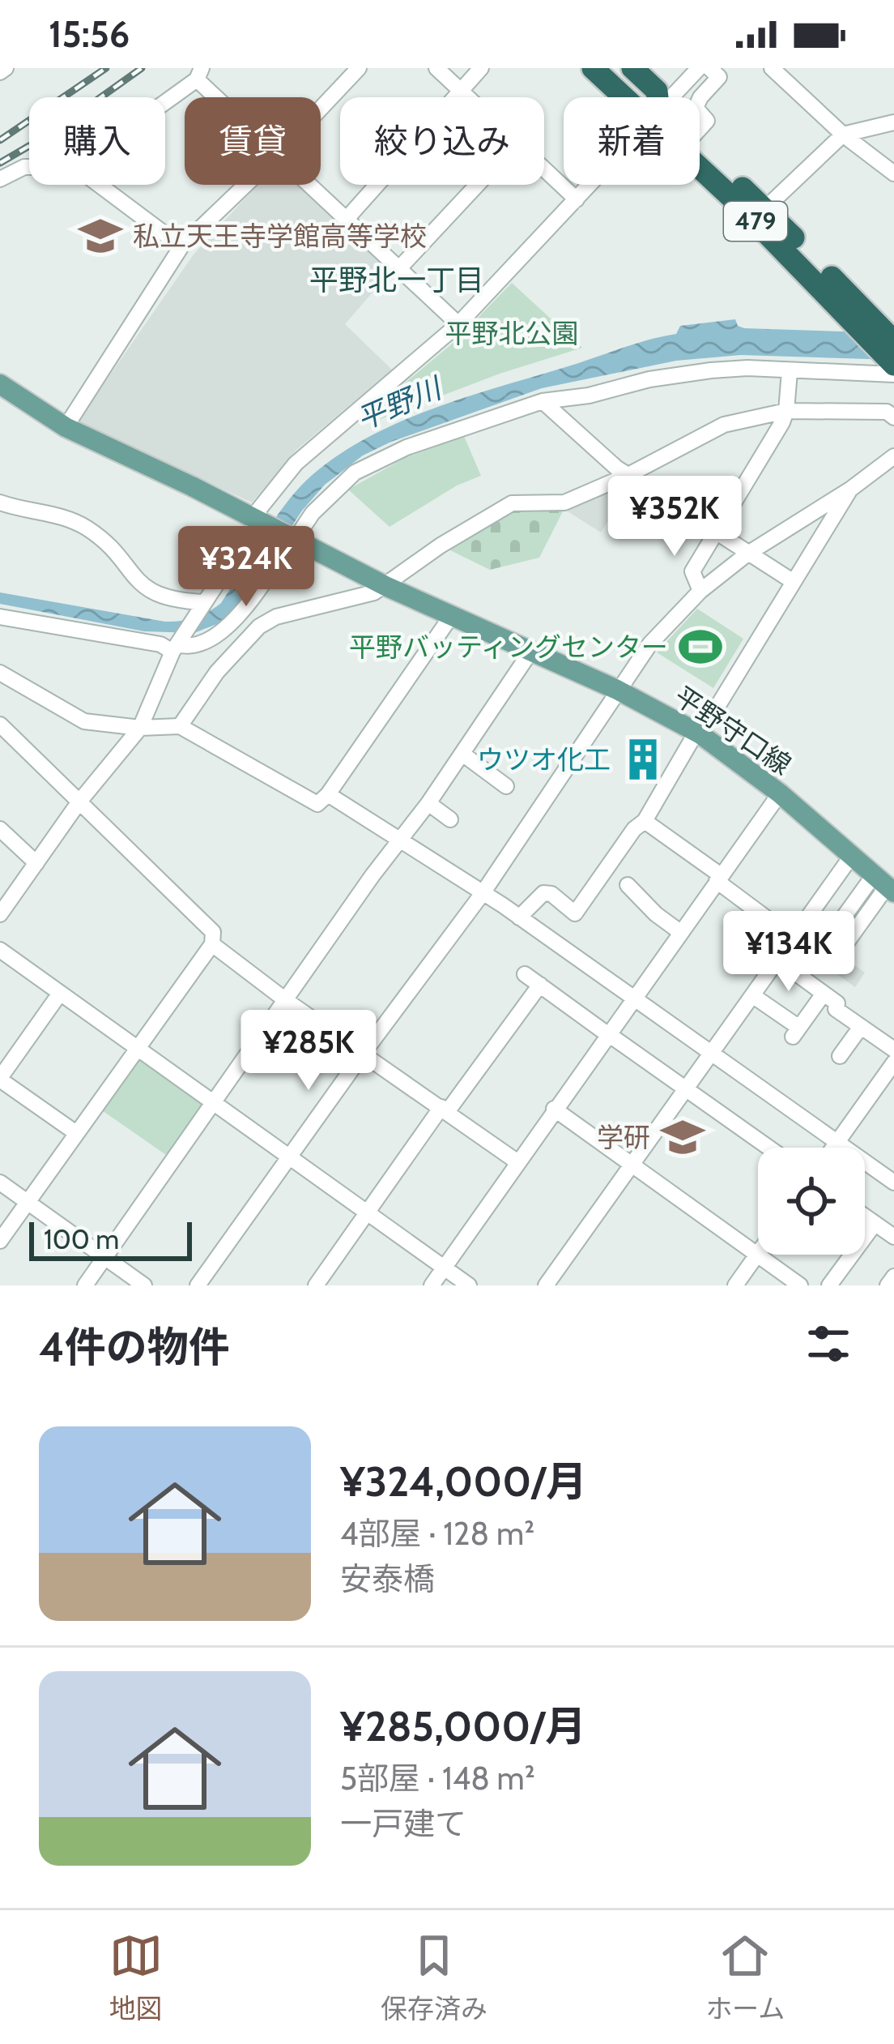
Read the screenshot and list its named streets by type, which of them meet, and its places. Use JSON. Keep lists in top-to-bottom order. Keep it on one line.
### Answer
{"streets":{"highway":["479"],"main road":["平野守口線"]},"districts":["平野北一丁目"],"water":["平野川"],"parks":["平野北公園"],"places":{"school or university":["私立天王寺学館高等学校","学研"],"sports":["平野バッティングセンター"],"building":["ウツオ化工"]},"scale_bar":"100 m","page":{"status":"15:56","chip":["購入","賃貸","絞り込み","新着"],"price":["¥352K","¥324K","¥134K","¥285K"],"scale":"100 m","heading":"4件の物件","list":[{"name":"¥324,000/月","note":"4部屋 · 128 m² · 安泰橋"},{"name":"¥285,000/月","note":"5部屋 · 148 m² · 一戸建て"}],"tabs":["地図","保存済み","ホーム"]}}
